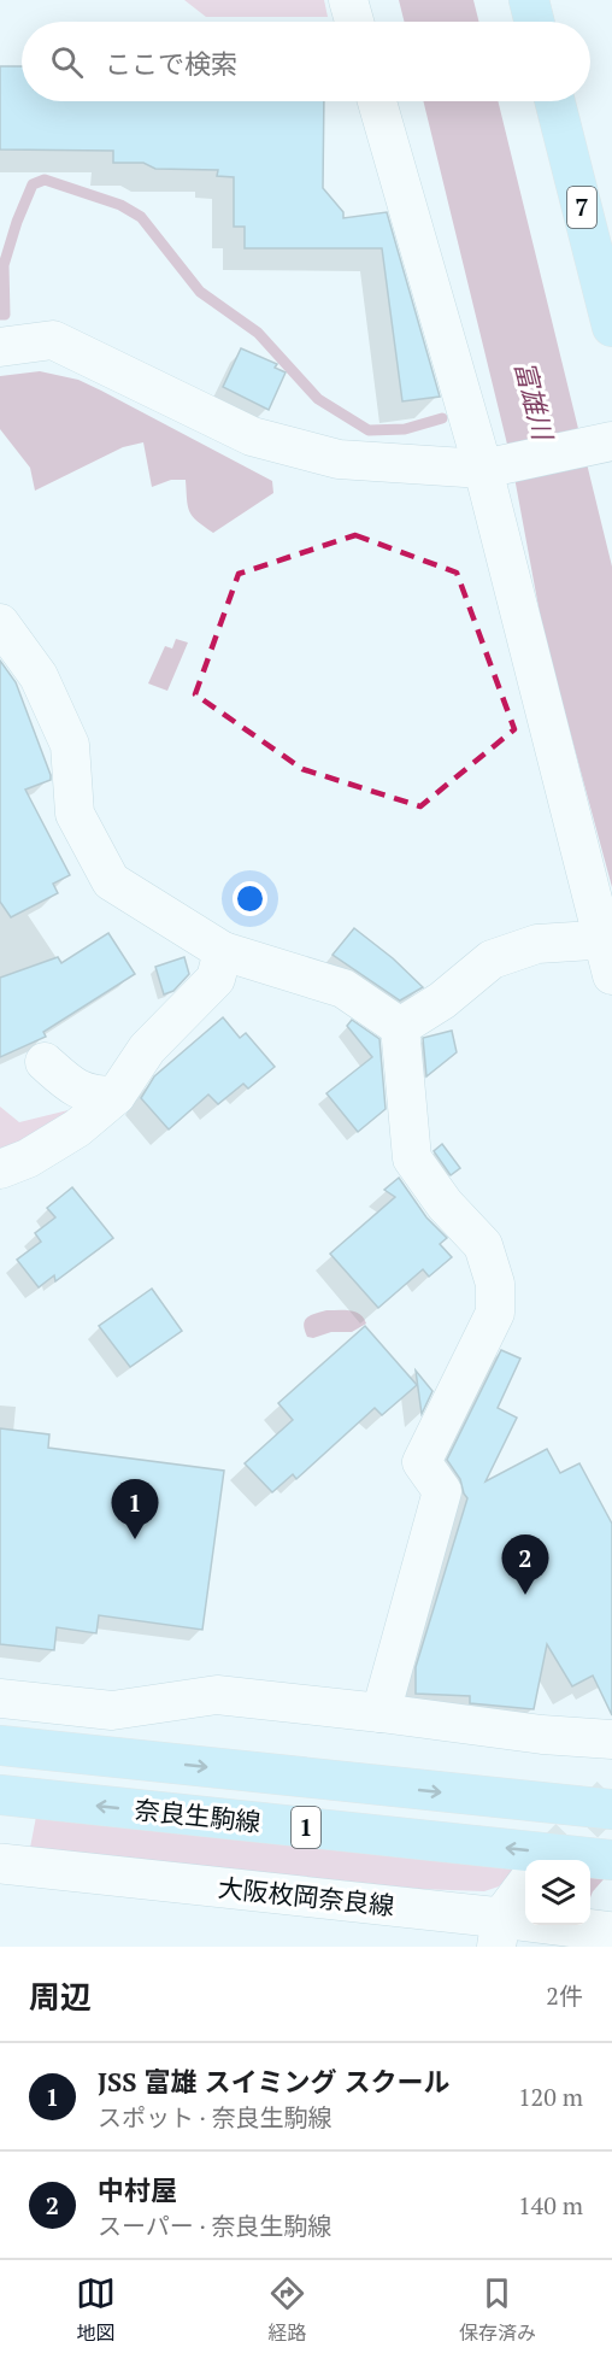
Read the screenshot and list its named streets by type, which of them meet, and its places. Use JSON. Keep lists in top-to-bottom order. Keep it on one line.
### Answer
{"streets":{"main road":["7","奈良生駒線","1","大阪枚岡奈良線"]},"water":["富雄川"],"page":{"search":"ここで検索","pins":["1","2"],"heading":["周辺","2件"],"list":[{"mark":"1","name":"JSS 富雄 スイミング スクール","note":"スポット · 奈良生駒線","value":"120 m"},{"mark":"2","name":"中村屋","note":"スーパー · 奈良生駒線","value":"140 m"}],"nav":["地図","経路","保存済み"]}}
